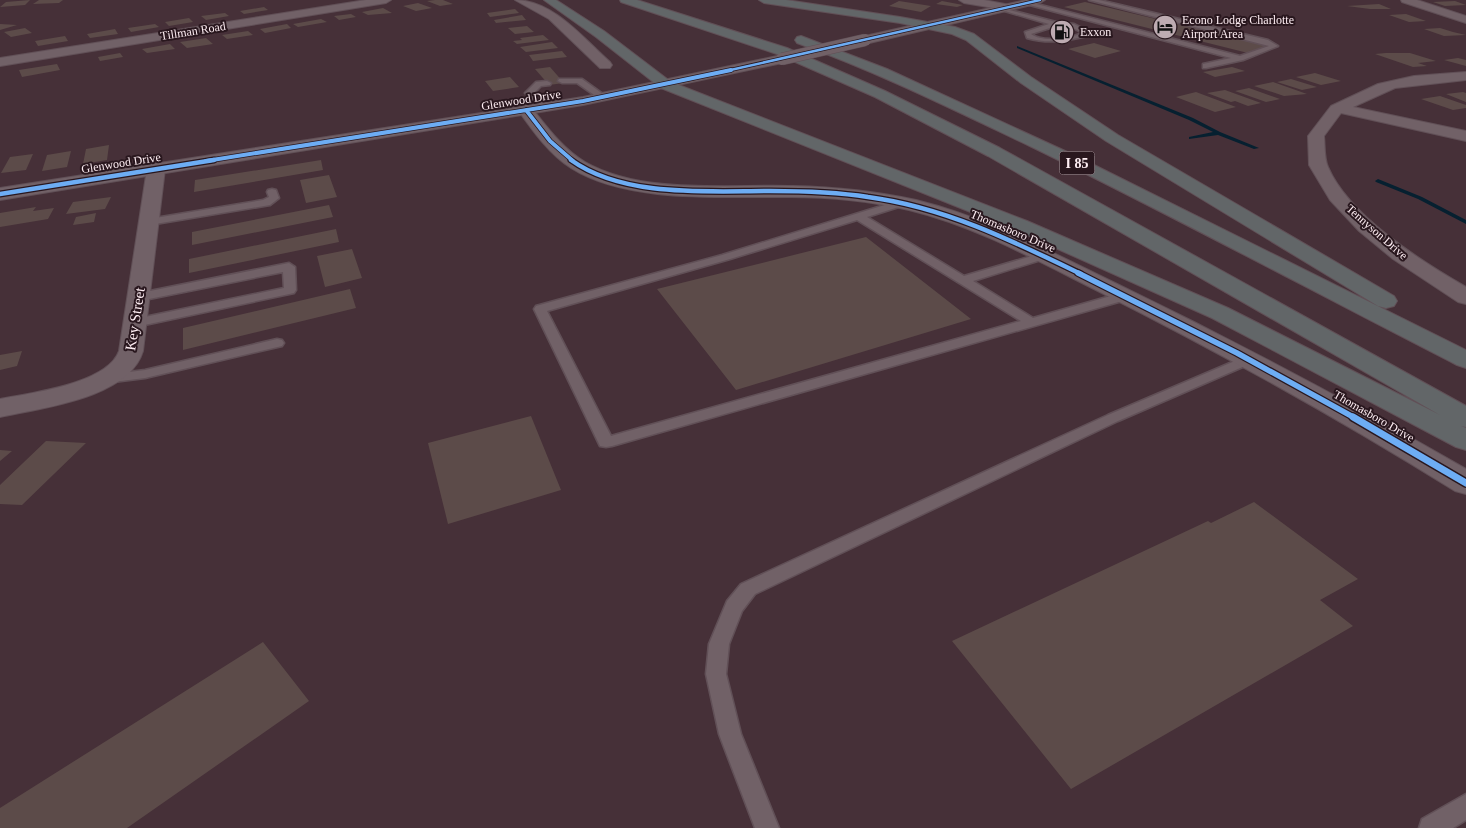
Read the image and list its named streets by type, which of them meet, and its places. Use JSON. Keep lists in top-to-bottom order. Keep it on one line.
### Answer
{"streets":{"highway":["I 85"],"street":["Tillman Road","Glenwood Drive","Thomasboro Drive","Tennyson Drive","Key Street"]},"crossings":[["Glenwood Drive","Thomasboro Drive"],["Glenwood Drive","Key Street"]],"places":{"hotel":["Econo Lodge Charlotte Airport Area"],"fuel station":["Exxon"]}}
